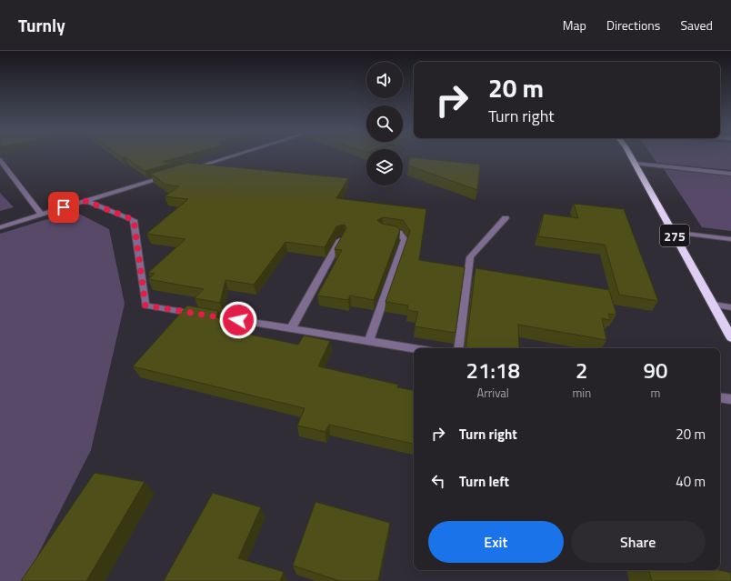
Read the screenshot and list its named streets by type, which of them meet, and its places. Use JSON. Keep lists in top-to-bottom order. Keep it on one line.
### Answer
{"streets":{"highway":["275"]},"page":{"header":"Turnly","nav":["Map","Directions","Saved"],"turn":["20 m","Turn right"],"eta":["21:18","Arrival","2","min","90","m"],"list":[{"name":"Turn right","value":"20 m"},{"name":"Turn left","value":"40 m"}],"buttons":["Exit","Share"]}}
